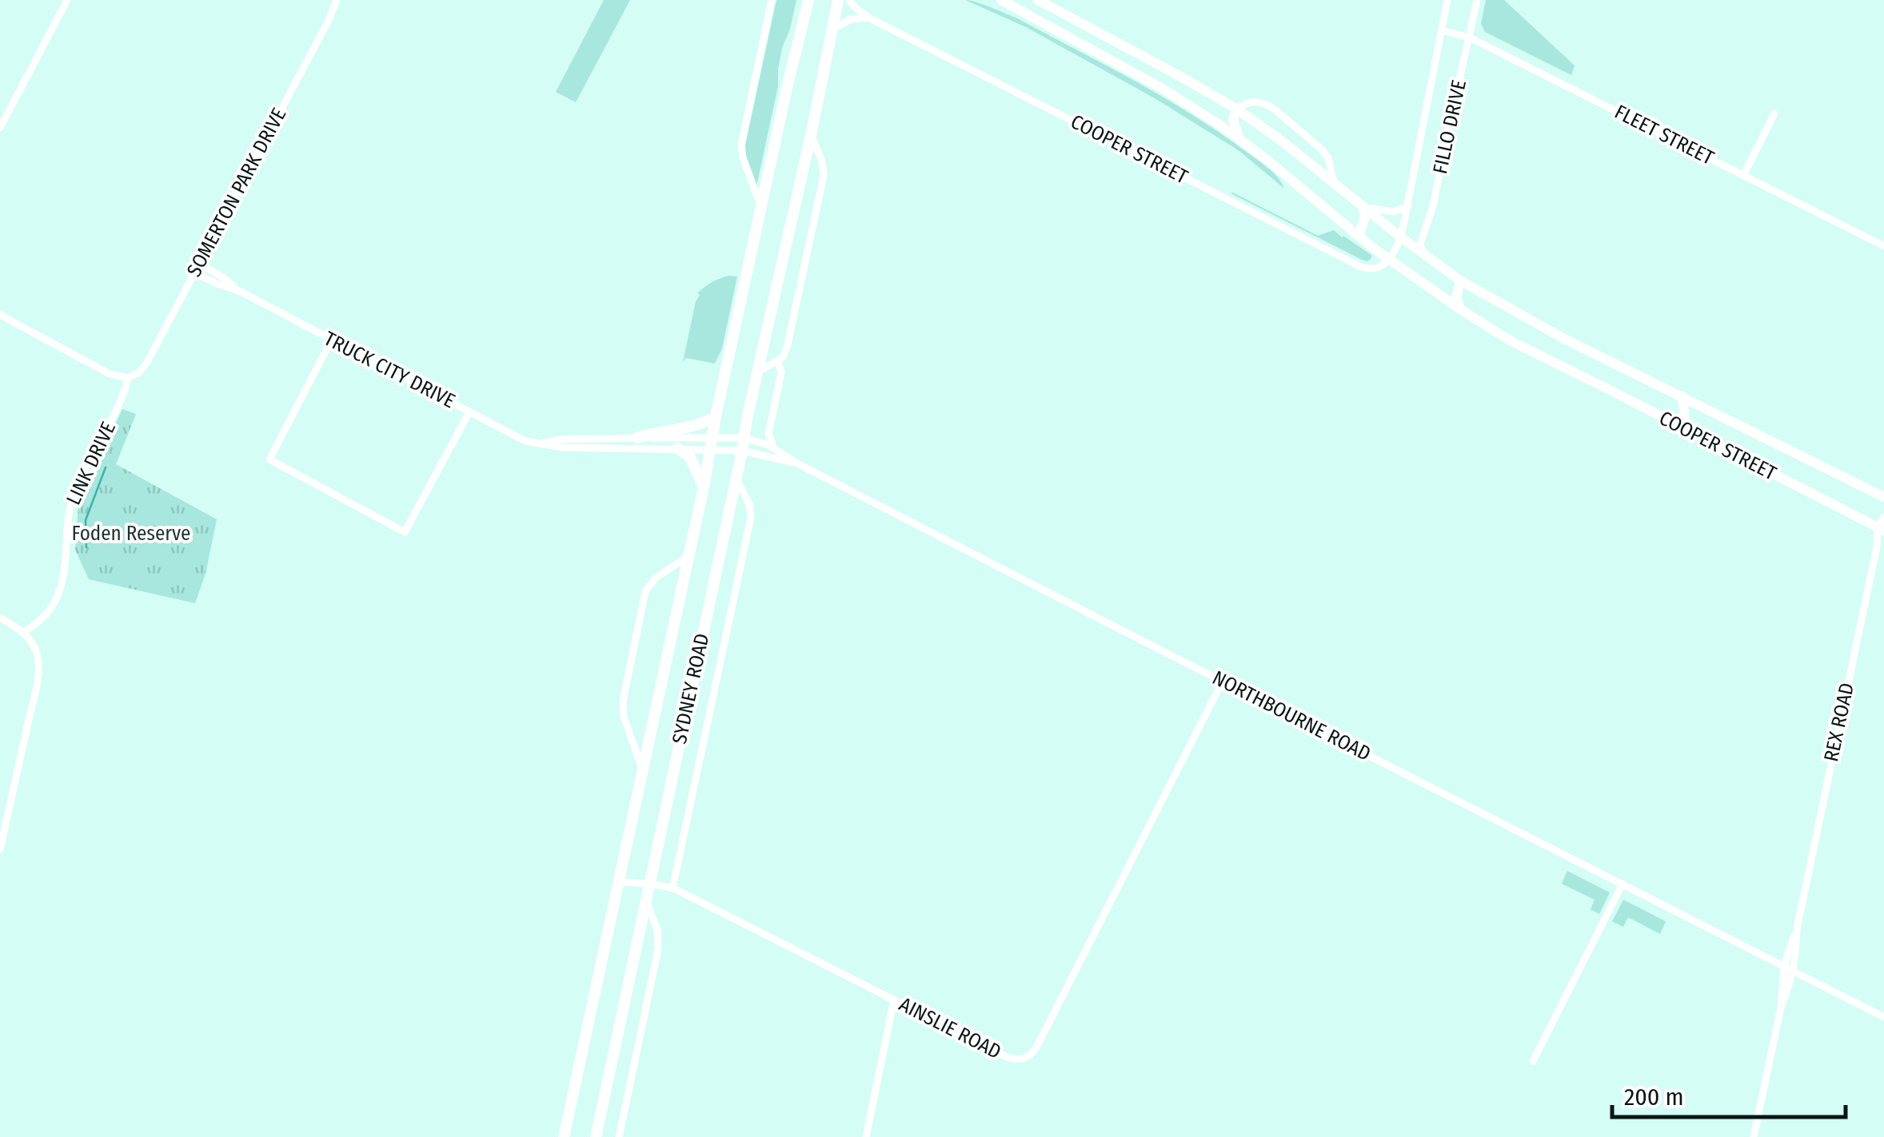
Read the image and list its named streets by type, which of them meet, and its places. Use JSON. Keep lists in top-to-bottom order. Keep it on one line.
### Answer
{"streets":{"highway":["SYDNEY ROAD"],"main road":["COOPER STREET"],"street":["FILLO DRIVE","FLEET STREET","SOMERTON PARK DRIVE","TRUCK CITY DRIVE","LINK DRIVE","NORTHBOURNE ROAD","REX ROAD","AINSLIE ROAD"]},"crossings":[["FILLO DRIVE","FLEET STREET"],["FILLO DRIVE","COOPER STREET"],["COOPER STREET","REX ROAD"],["SOMERTON PARK DRIVE","TRUCK CITY DRIVE"],["SOMERTON PARK DRIVE","LINK DRIVE"],["TRUCK CITY DRIVE","SYDNEY ROAD"],["TRUCK CITY DRIVE","NORTHBOURNE ROAD"],["SYDNEY ROAD","NORTHBOURNE ROAD"],["SYDNEY ROAD","AINSLIE ROAD"],["NORTHBOURNE ROAD","REX ROAD"],["NORTHBOURNE ROAD","AINSLIE ROAD"]],"parks":["Foden Reserve"],"scale_bar":"200 m"}
